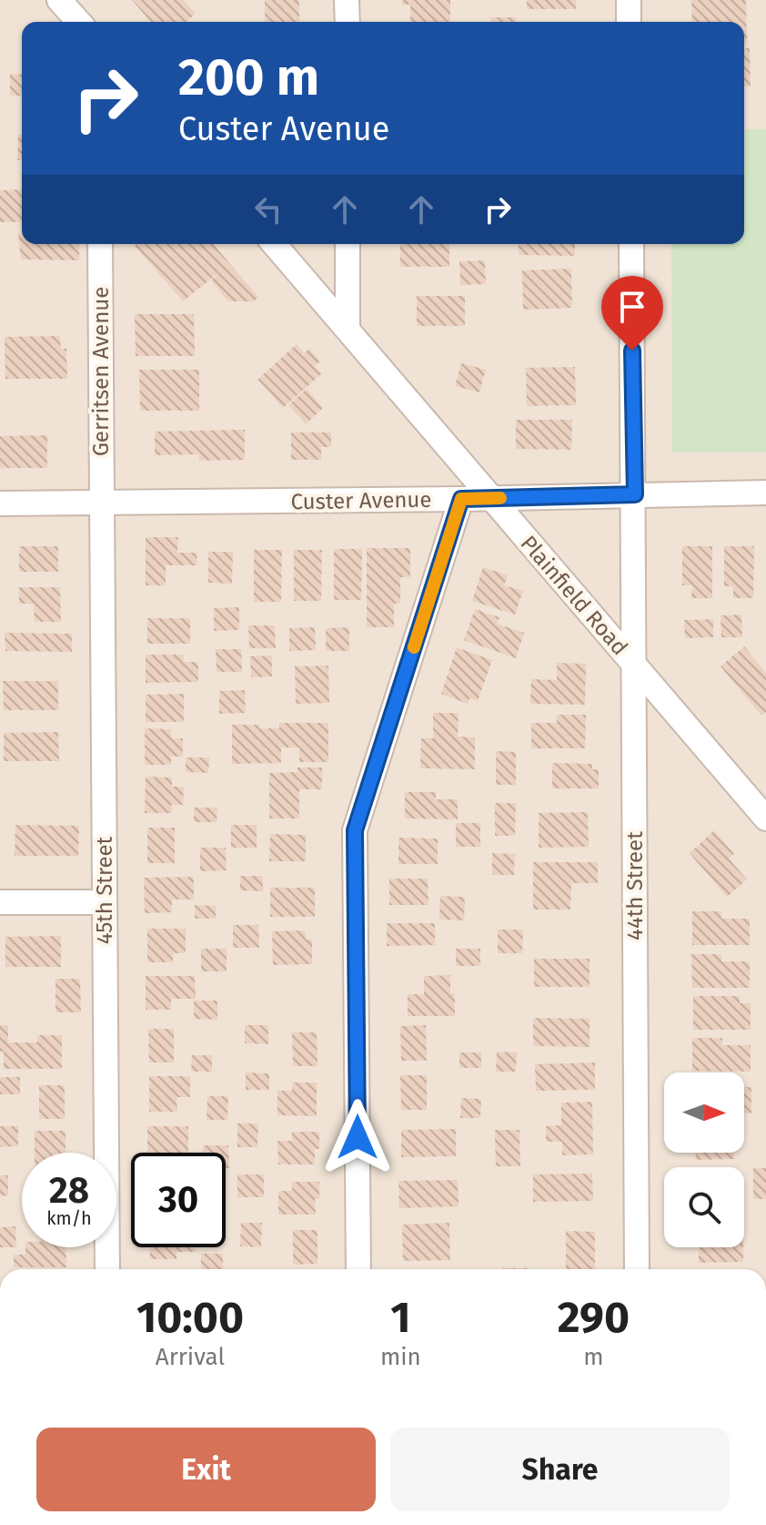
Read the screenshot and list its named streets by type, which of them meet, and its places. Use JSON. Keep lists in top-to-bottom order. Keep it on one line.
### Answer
{"streets":{"street":["Gerritsen Avenue","Custer Avenue","Plainfield Road","44th Street","45th Street"]},"crossings":[["Gerritsen Avenue","Custer Avenue"],["Gerritsen Avenue","45th Street"],["Custer Avenue","Plainfield Road"],["Custer Avenue","44th Street"],["Custer Avenue","45th Street"],["Plainfield Road","44th Street"]],"north":"right","page":{"turn":["200 m","Custer Avenue"],"speed":"28 km/h","limit":"30","eta":["10:00","Arrival","1","min","290","m"],"buttons":["Exit","Share"]}}
